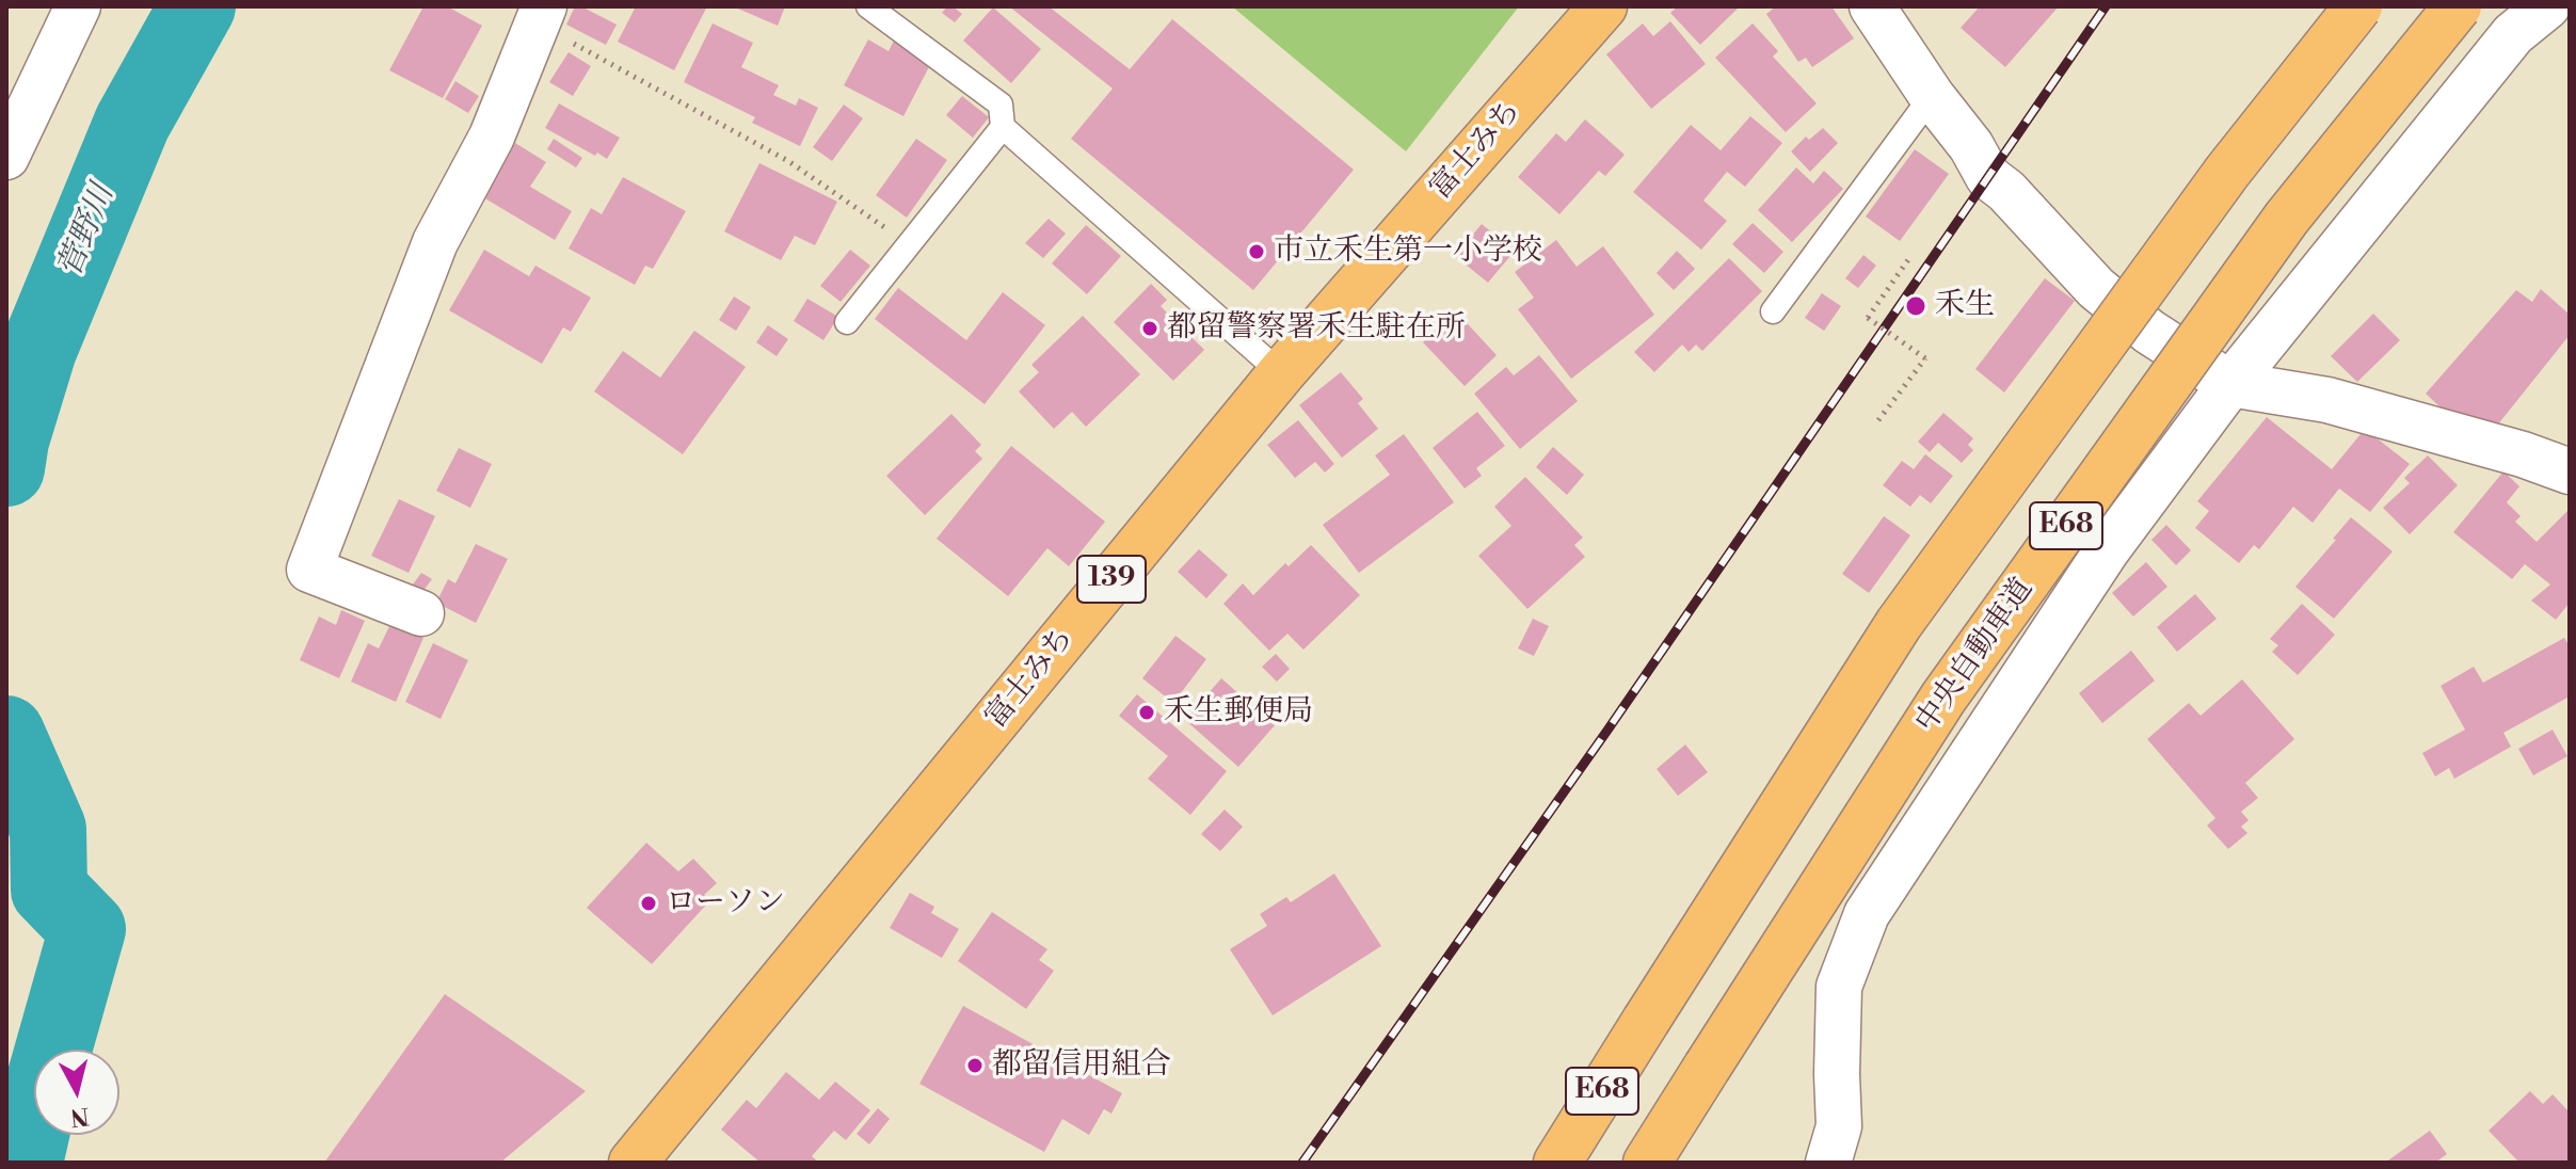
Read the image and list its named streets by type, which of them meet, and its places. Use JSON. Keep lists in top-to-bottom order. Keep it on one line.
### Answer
{"streets":{"highway":["富士みち","E68","139","中央自動車道"]},"water":["菅野川"],"places":["市立禾生第一小学校","禾生","都留警察署禾生駐在所","禾生郵便局","ローソン","都留信用組合"],"north":"bottom"}
